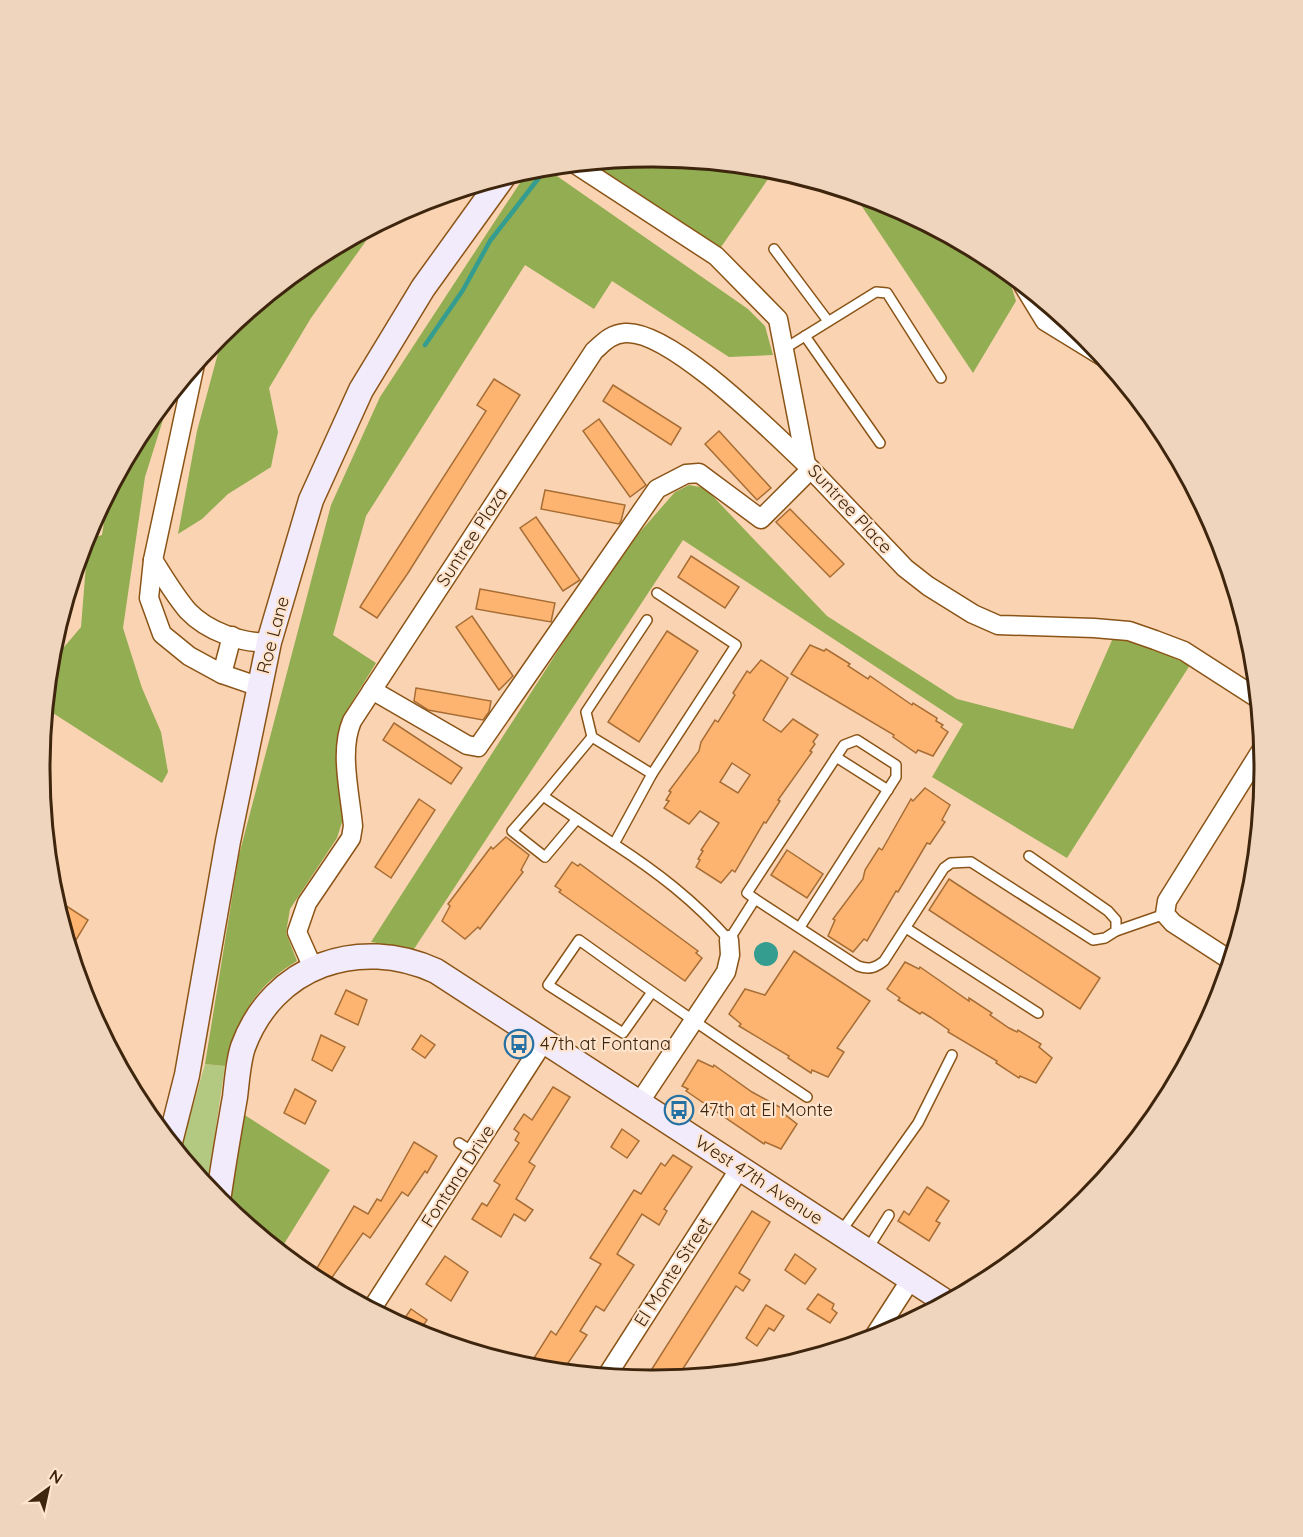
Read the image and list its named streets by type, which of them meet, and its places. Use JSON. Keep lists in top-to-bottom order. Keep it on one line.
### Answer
{"streets":{"street":["Suntree Place","Suntree Plaza","Roe Lane","Fontana Drive","West 47th Avenue","El Monte Street"]},"crossings":[["Suntree Place","Suntree Plaza"],["Suntree Plaza","West 47th Avenue"],["Fontana Drive","West 47th Avenue"],["West 47th Avenue","El Monte Street"]],"places":{"bus stop":["47th at Fontana","47th at El Monte"]},"north":"top right"}
